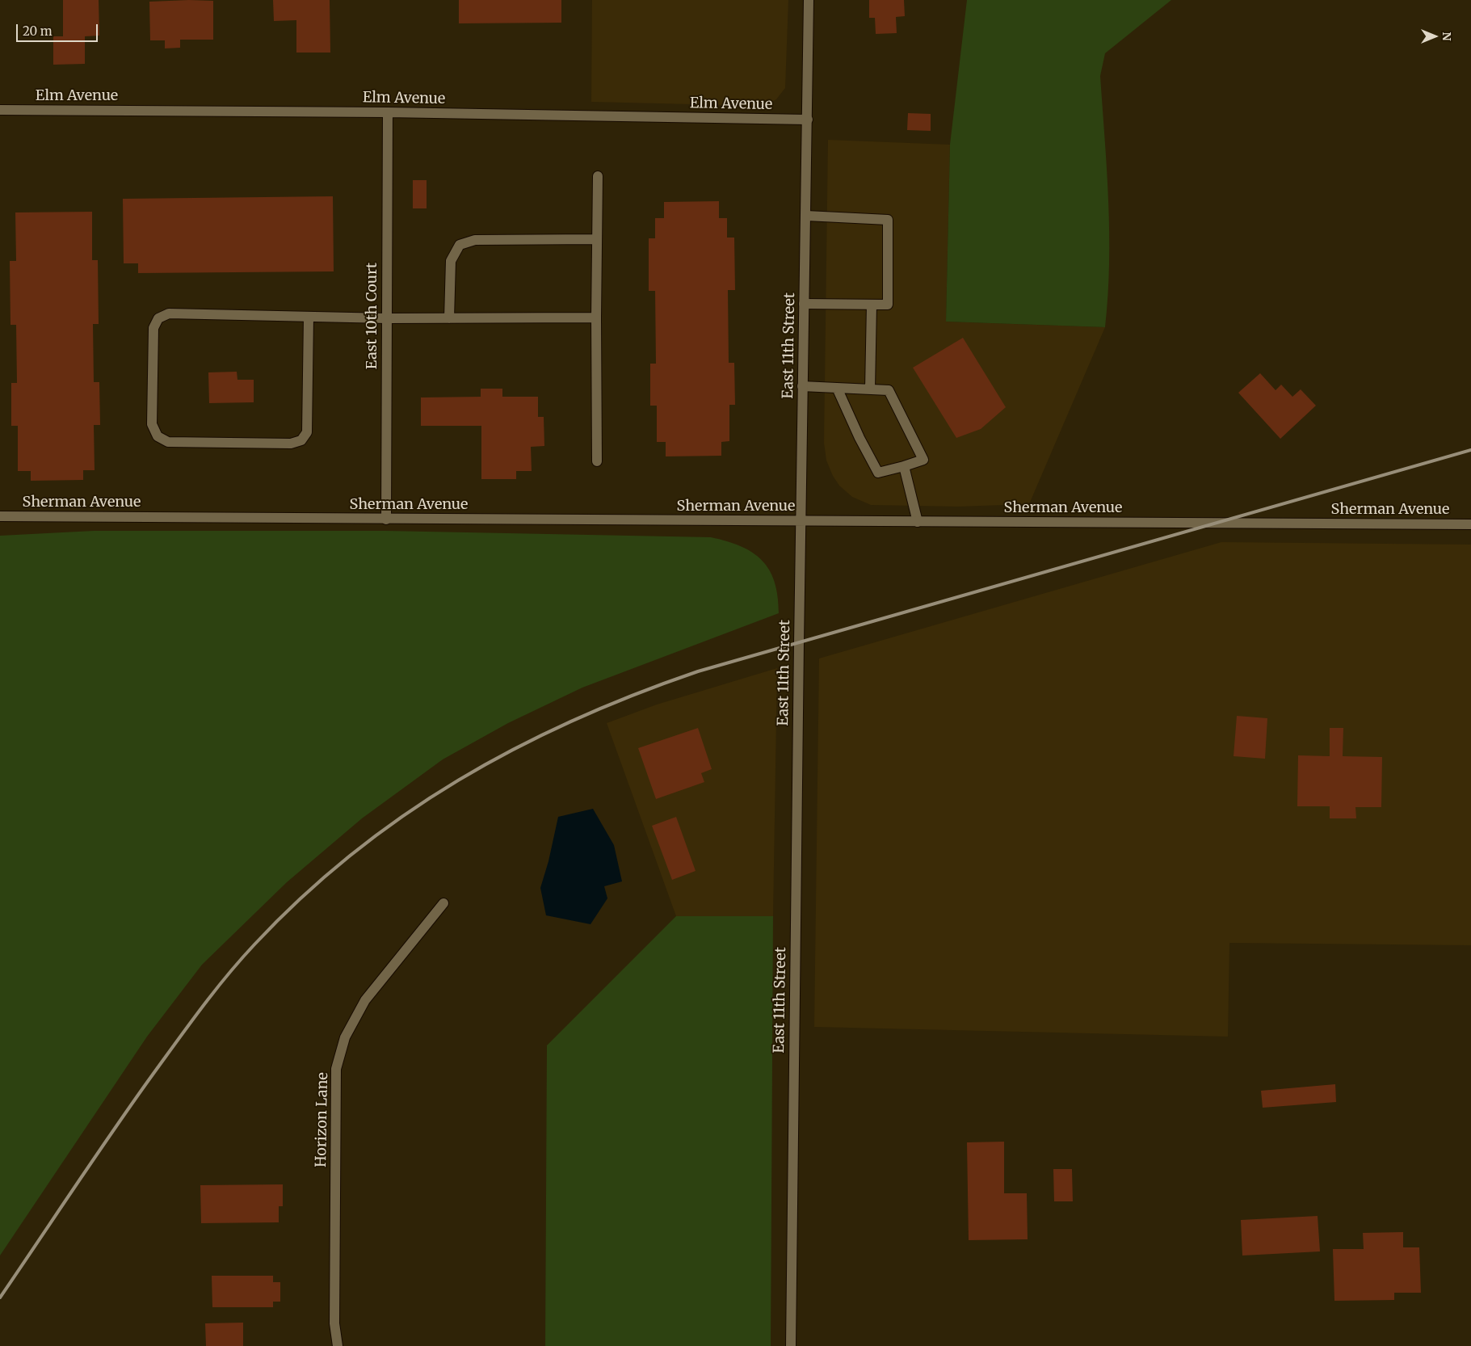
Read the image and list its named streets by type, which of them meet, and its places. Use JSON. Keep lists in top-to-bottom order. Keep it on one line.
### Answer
{"streets":{"street":["Elm Avenue","East 10th Court","East 11th Street","Sherman Avenue","Horizon Lane"]},"crossings":[["Elm Avenue","East 10th Court"],["Elm Avenue","East 11th Street"],["East 10th Court","Sherman Avenue"],["East 11th Street","Sherman Avenue"]],"scale_bar":"20 m","north":"right"}
